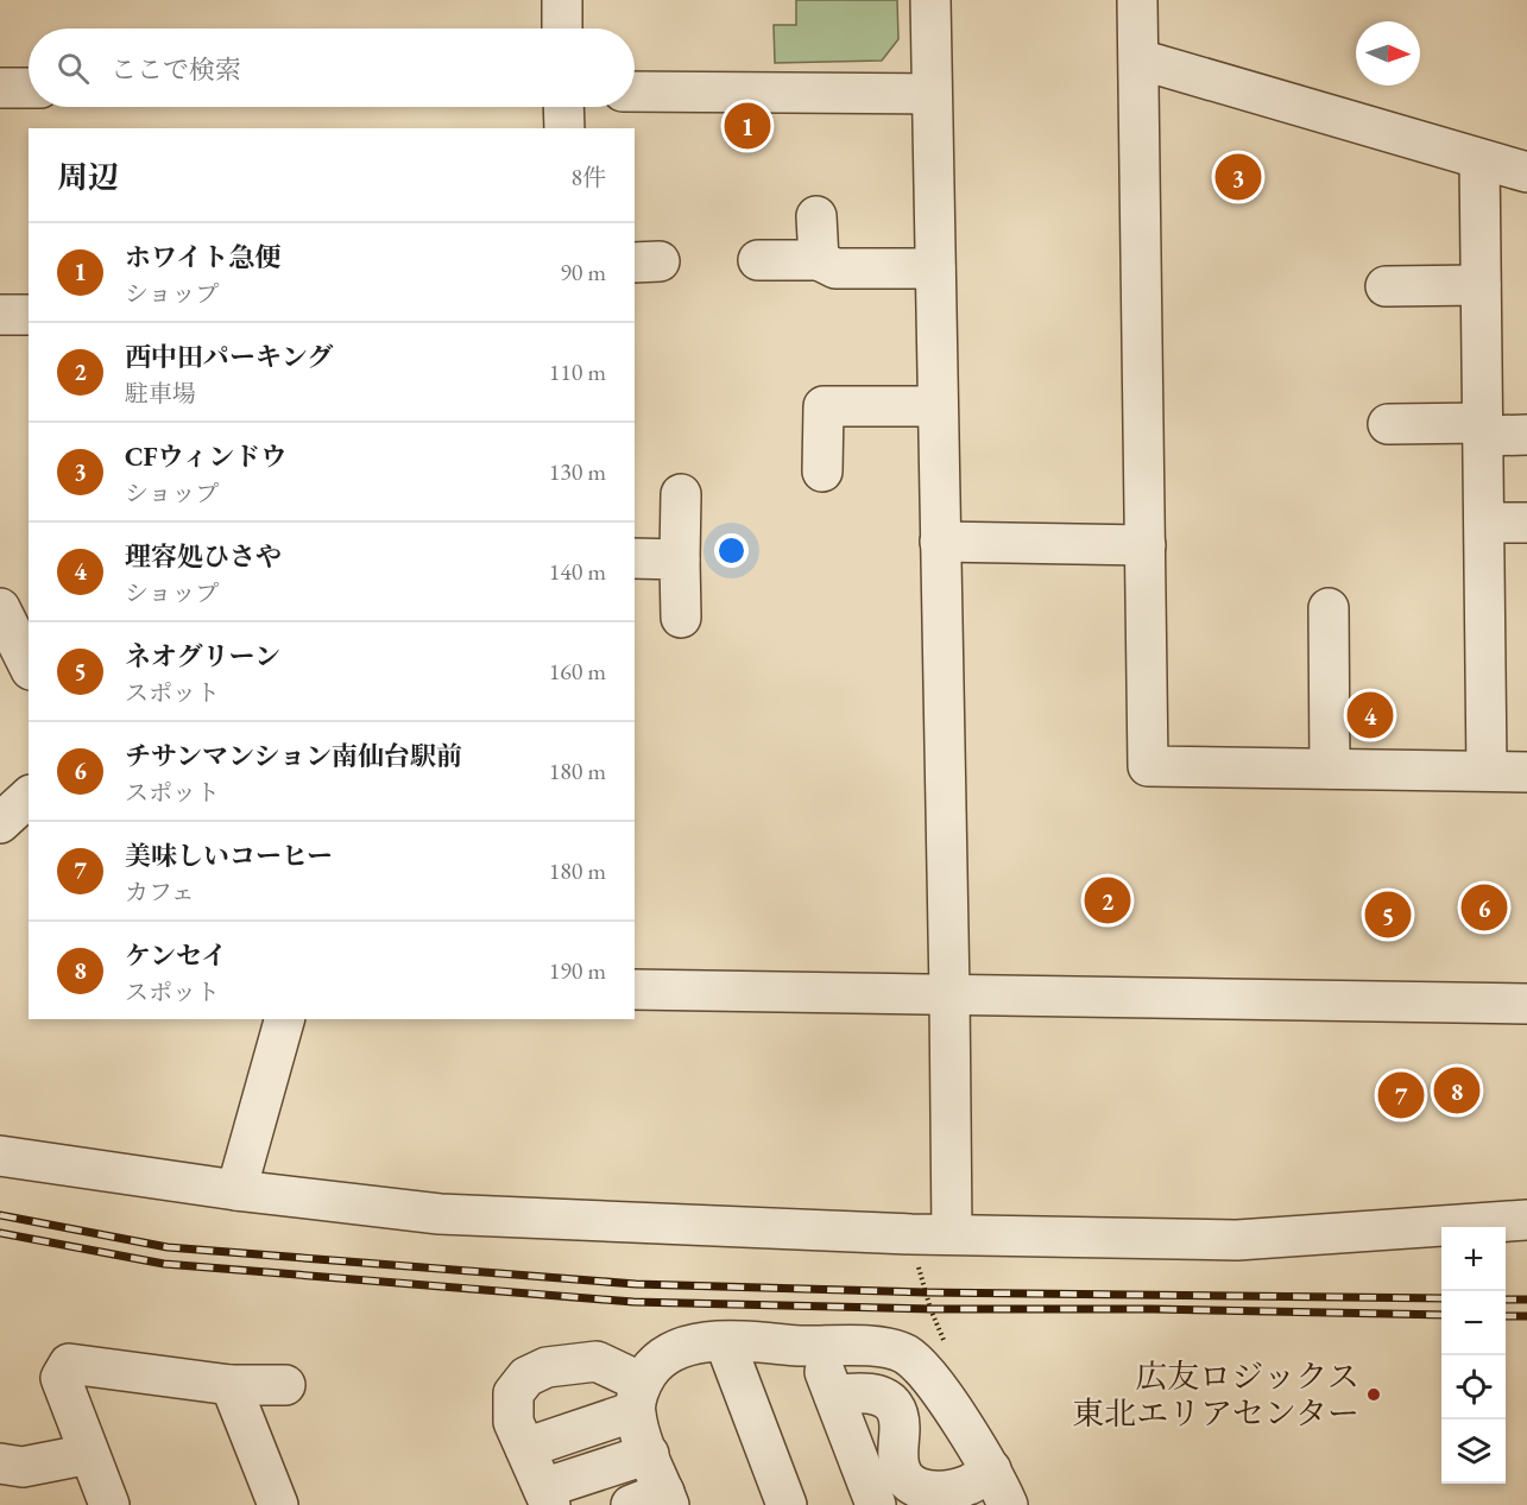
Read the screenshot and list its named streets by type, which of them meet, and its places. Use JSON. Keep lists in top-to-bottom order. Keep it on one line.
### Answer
{"places":["広友ロジックス 東北エリアセンター"],"north":"right","page":{"search":"ここで検索","pins":["1","3","4","2","6","5","8","7"],"heading":["周辺","8件"],"list":[{"mark":"1","name":"ホワイト急便","note":"ショップ","value":"90 m"},{"mark":"2","name":"西中田パーキング","note":"駐車場","value":"110 m"},{"mark":"3","name":"CFウィンドウ","note":"ショップ","value":"130 m"},{"mark":"4","name":"理容処ひさや","note":"ショップ","value":"140 m"},{"mark":"5","name":"ネオグリーン","note":"スポット","value":"160 m"},{"mark":"6","name":"チサンマンション南仙台駅前","note":"スポット","value":"180 m"},{"mark":"7","name":"美味しいコーヒー","note":"カフェ","value":"180 m"},{"mark":"8","name":"ケンセイ","note":"スポット","value":"190 m"}],"map_buttons":["+","−"]}}
